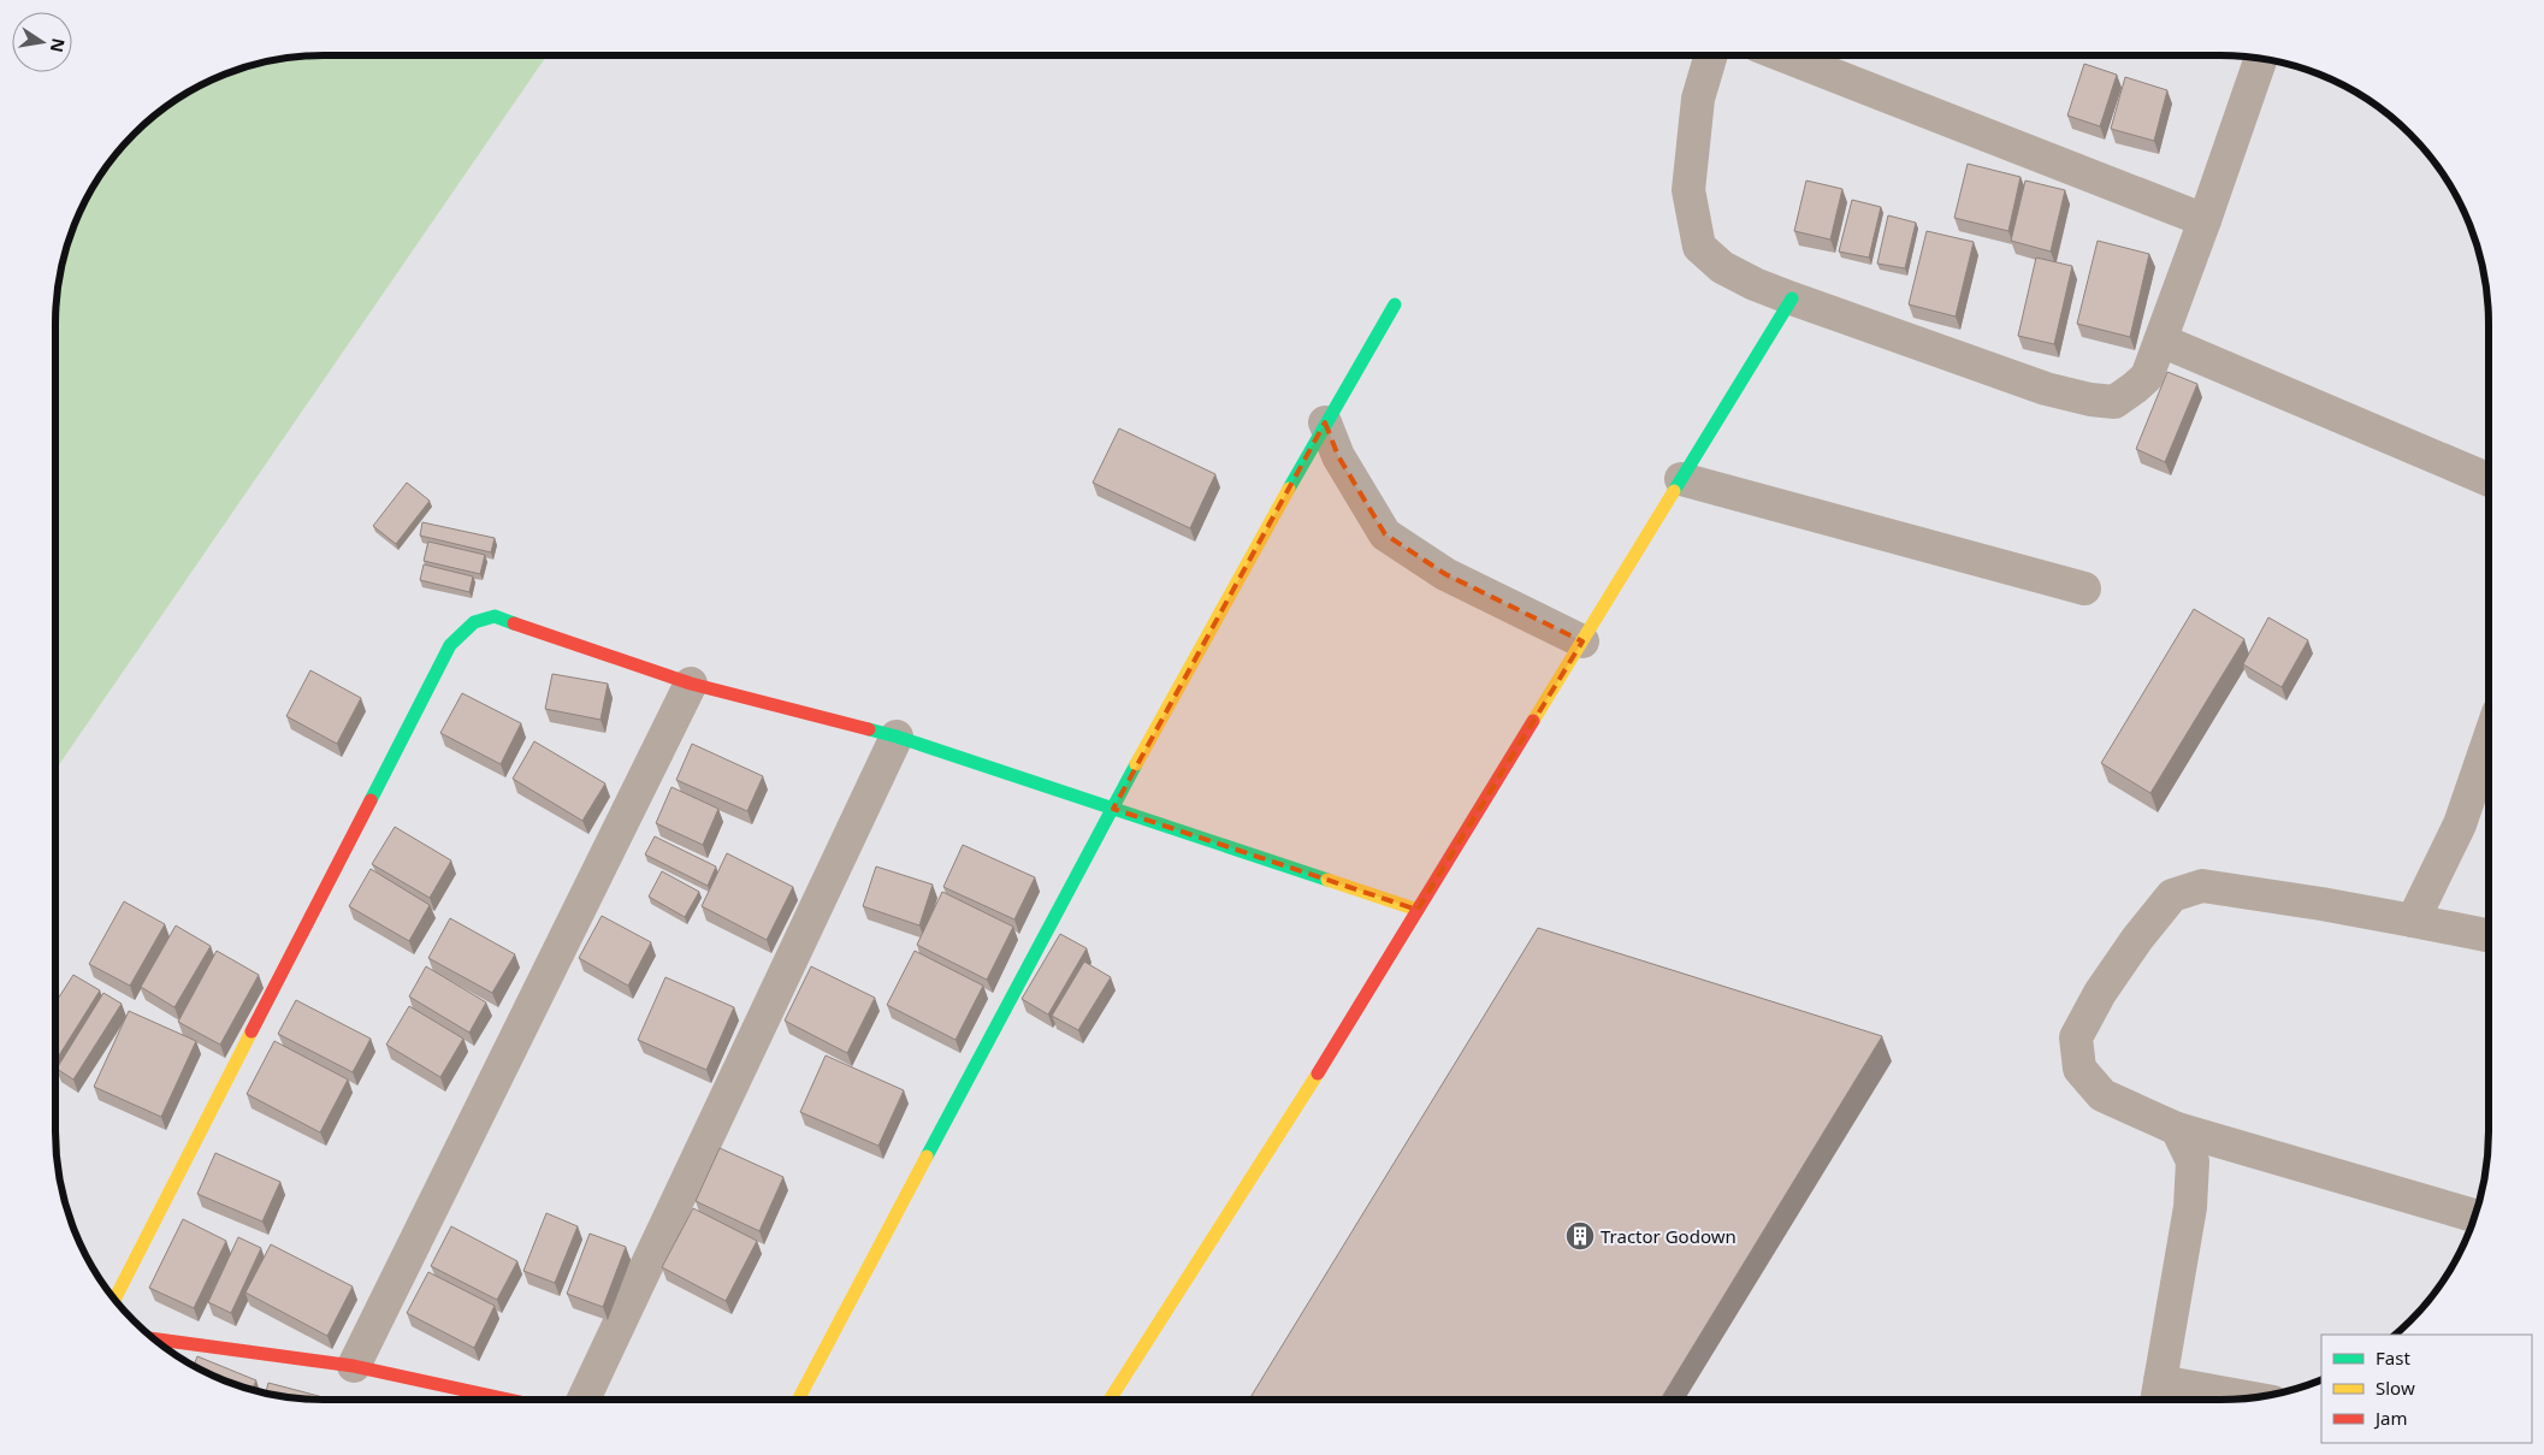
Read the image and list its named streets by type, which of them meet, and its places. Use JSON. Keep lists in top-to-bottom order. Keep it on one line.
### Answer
{"places":{"building":["Tractor Godown"]},"legend":["Fast","Slow","Jam"],"north":"right"}
